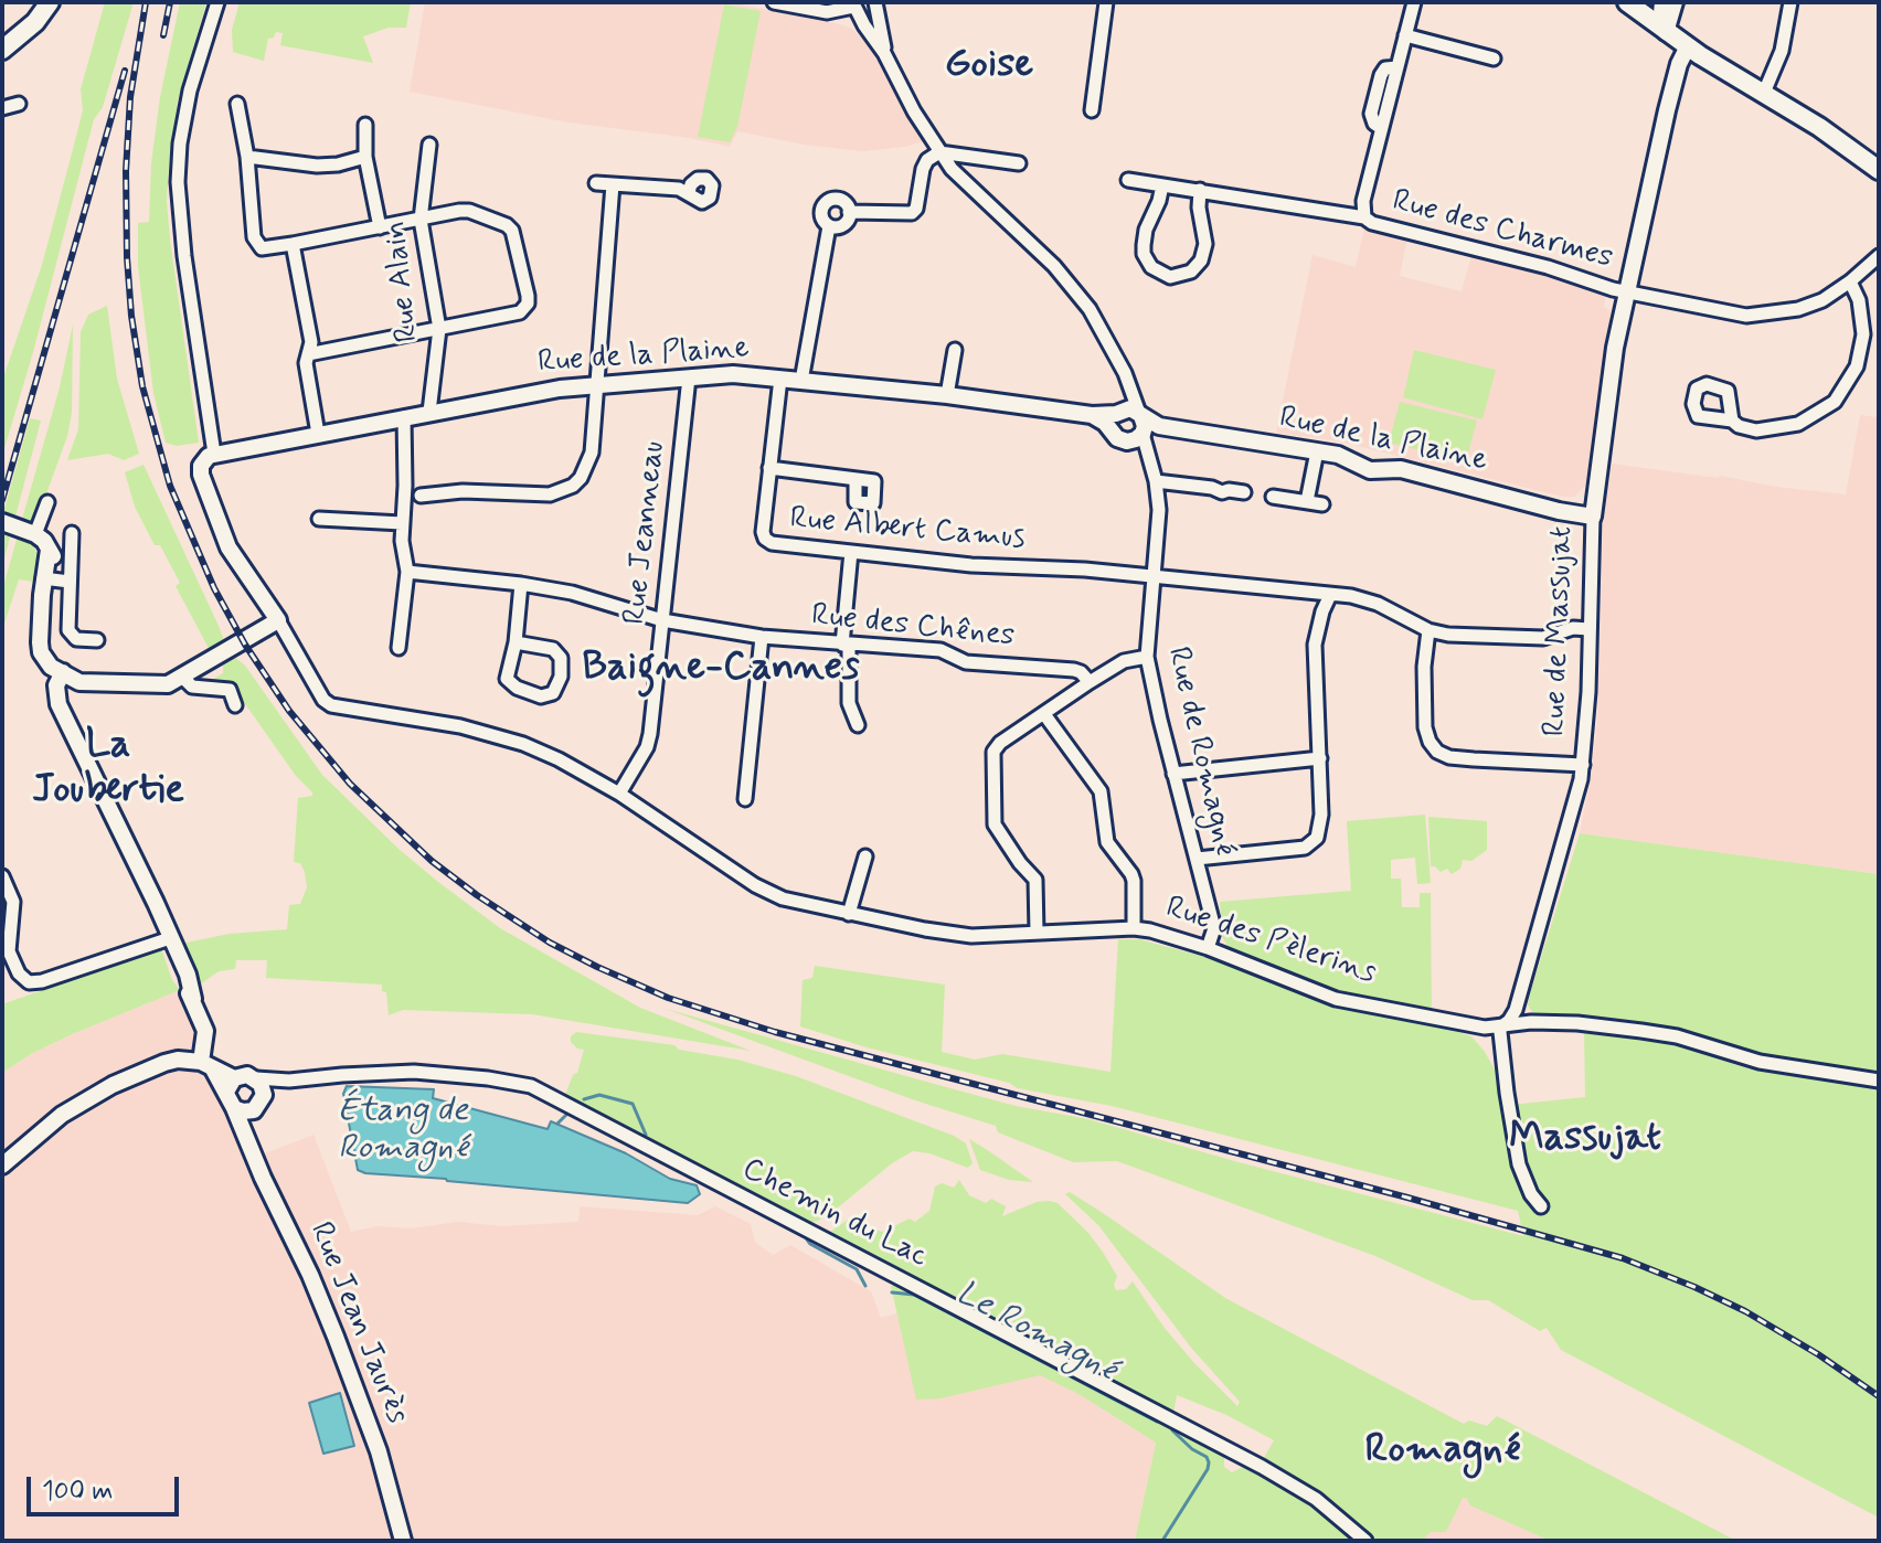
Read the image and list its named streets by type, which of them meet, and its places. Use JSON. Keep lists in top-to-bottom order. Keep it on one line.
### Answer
{"streets":{"street":["Rue des Charmes","Rue Alain","Rue de la Plaine","Rue Albert Camus","Rue Jeanneau","Rue des Chênes","Rue de Massujat","Rue de Romagné","Rue des Pèlerins","Chemin du Lac","Rue Jean Jaurès"]},"crossings":[["Rue des Charmes","Rue de Massujat"],["Rue Alain","Rue de la Plaine"],["Rue de la Plaine","Rue Albert Camus"],["Rue de la Plaine","Rue Jeanneau"],["Rue de la Plaine","Rue de Massujat"],["Rue de la Plaine","Rue de Romagné"],["Rue Albert Camus","Rue de Massujat"],["Rue Albert Camus","Rue de Romagné"],["Rue Jeanneau","Rue des Chênes"],["Rue Jeanneau","Rue des Pèlerins"],["Rue de Massujat","Rue des Pèlerins"],["Rue de Romagné","Rue des Pèlerins"],["Chemin du Lac","Rue Jean Jaurès"]],"districts":["Goise","Baigne-Cannes","La Joubertie","Massujat","Romagné"],"water":["Étang de Romagné","Le Romagné"],"scale_bar":"100 m"}
